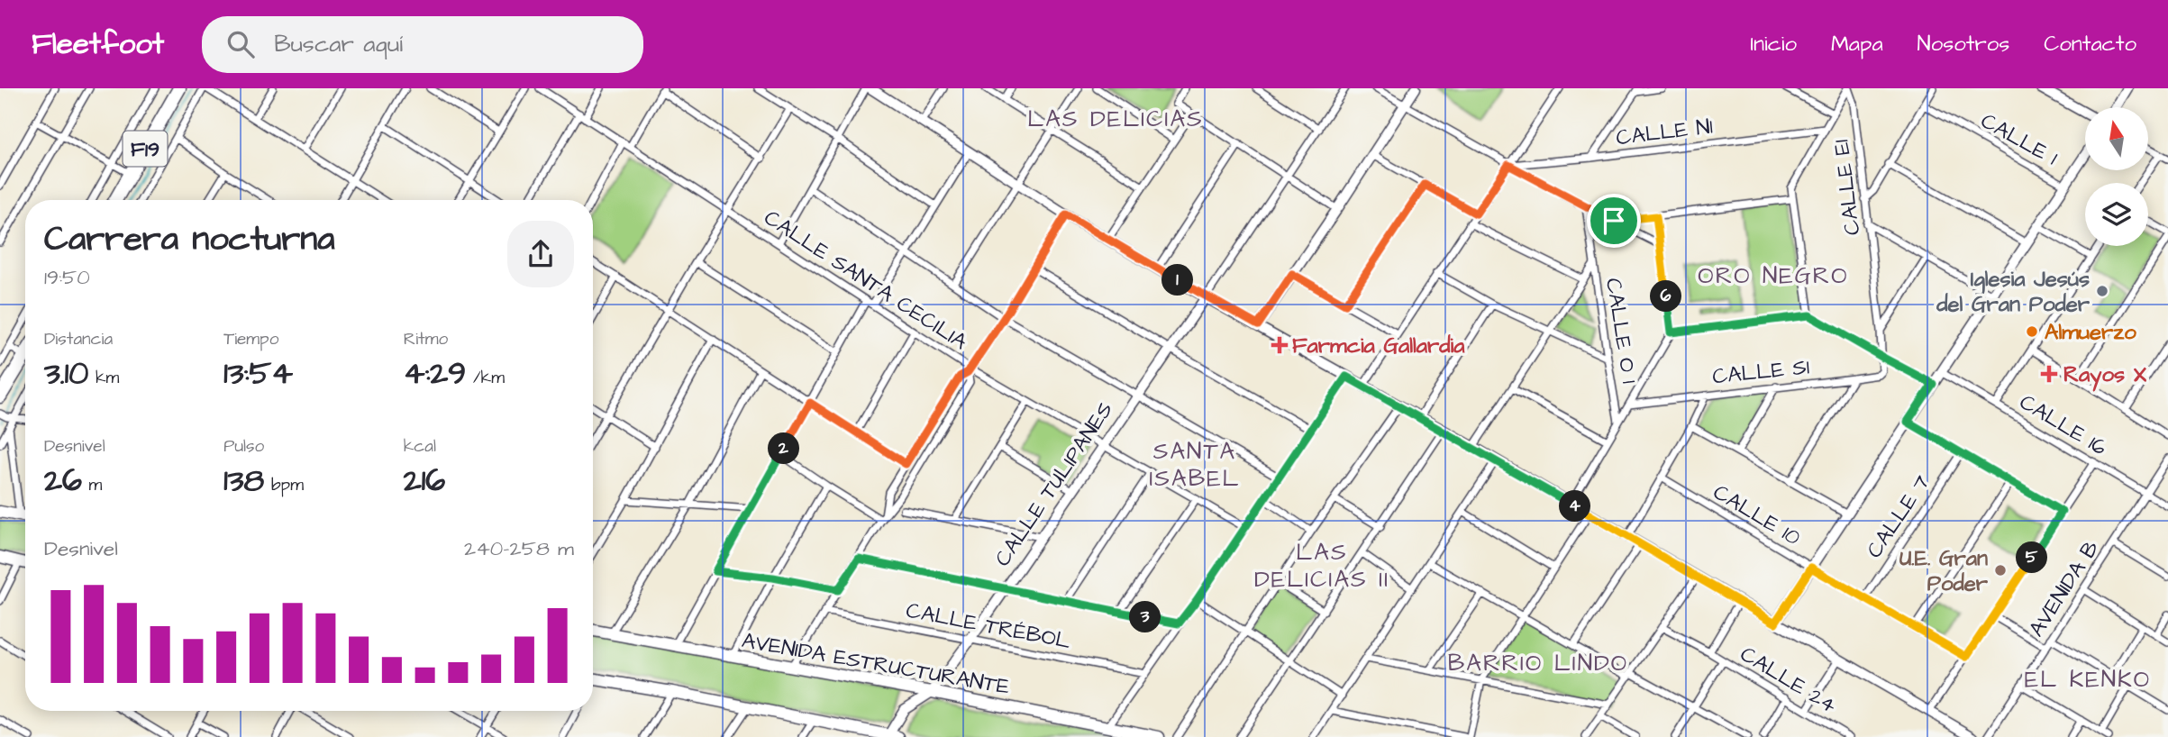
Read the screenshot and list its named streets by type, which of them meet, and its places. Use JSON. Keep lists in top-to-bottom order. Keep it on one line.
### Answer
{"streets":{"highway":["F19"],"main road":["AVENIDA ESTRUCTURANTE"],"street":["CALLE N1","CALLE 1","CALLE E1","CALLE SANTA CECILIA","CALLE O 1","CALLE S1","CALLE 16","CALLE TULIPANES","CALLE 10","CALLE 7","AVENIDA B","CALLE TRÉBOL","CALLE 24"]},"crossings":[["CALLE E1","CALLE S1"],["CALLE SANTA CECILIA","CALLE TULIPANES"],["CALLE 16","AVENIDA B"],["CALLE TULIPANES","CALLE TRÉBOL"],["CALLE TULIPANES","AVENIDA ESTRUCTURANTE"],["CALLE 10","CALLE 7"]],"districts":["LAS DELICIAS","ORO NEGRO","SANTA ISABEL","LAS DELICIAS II","BARRIO LINDO","EL KENKO"],"places":{"other":["Iglesia Jesús del Gran Poder","Almuerzo","U.E. Gran Poder"],"health":["Farmcia Gallardia","Rayos X"]},"north":"top","page":{"header":"Fleetfoot","search":"Buscar aquí","nav":["Inicio","Mapa","Nosotros","Contacto"],"heading":["Carrera nocturna","19:50"],"pins":["1","6","2","4","5","3"],"stats":[["Distancia","3.10 km"],["Tiempo","13:54"],["Ritmo","4:29 /km"],["Desnivel","26 m"],["Pulso","138 bpm"],["kcal","216"]],"chart":["Desnivel","240–258 m"]}}
